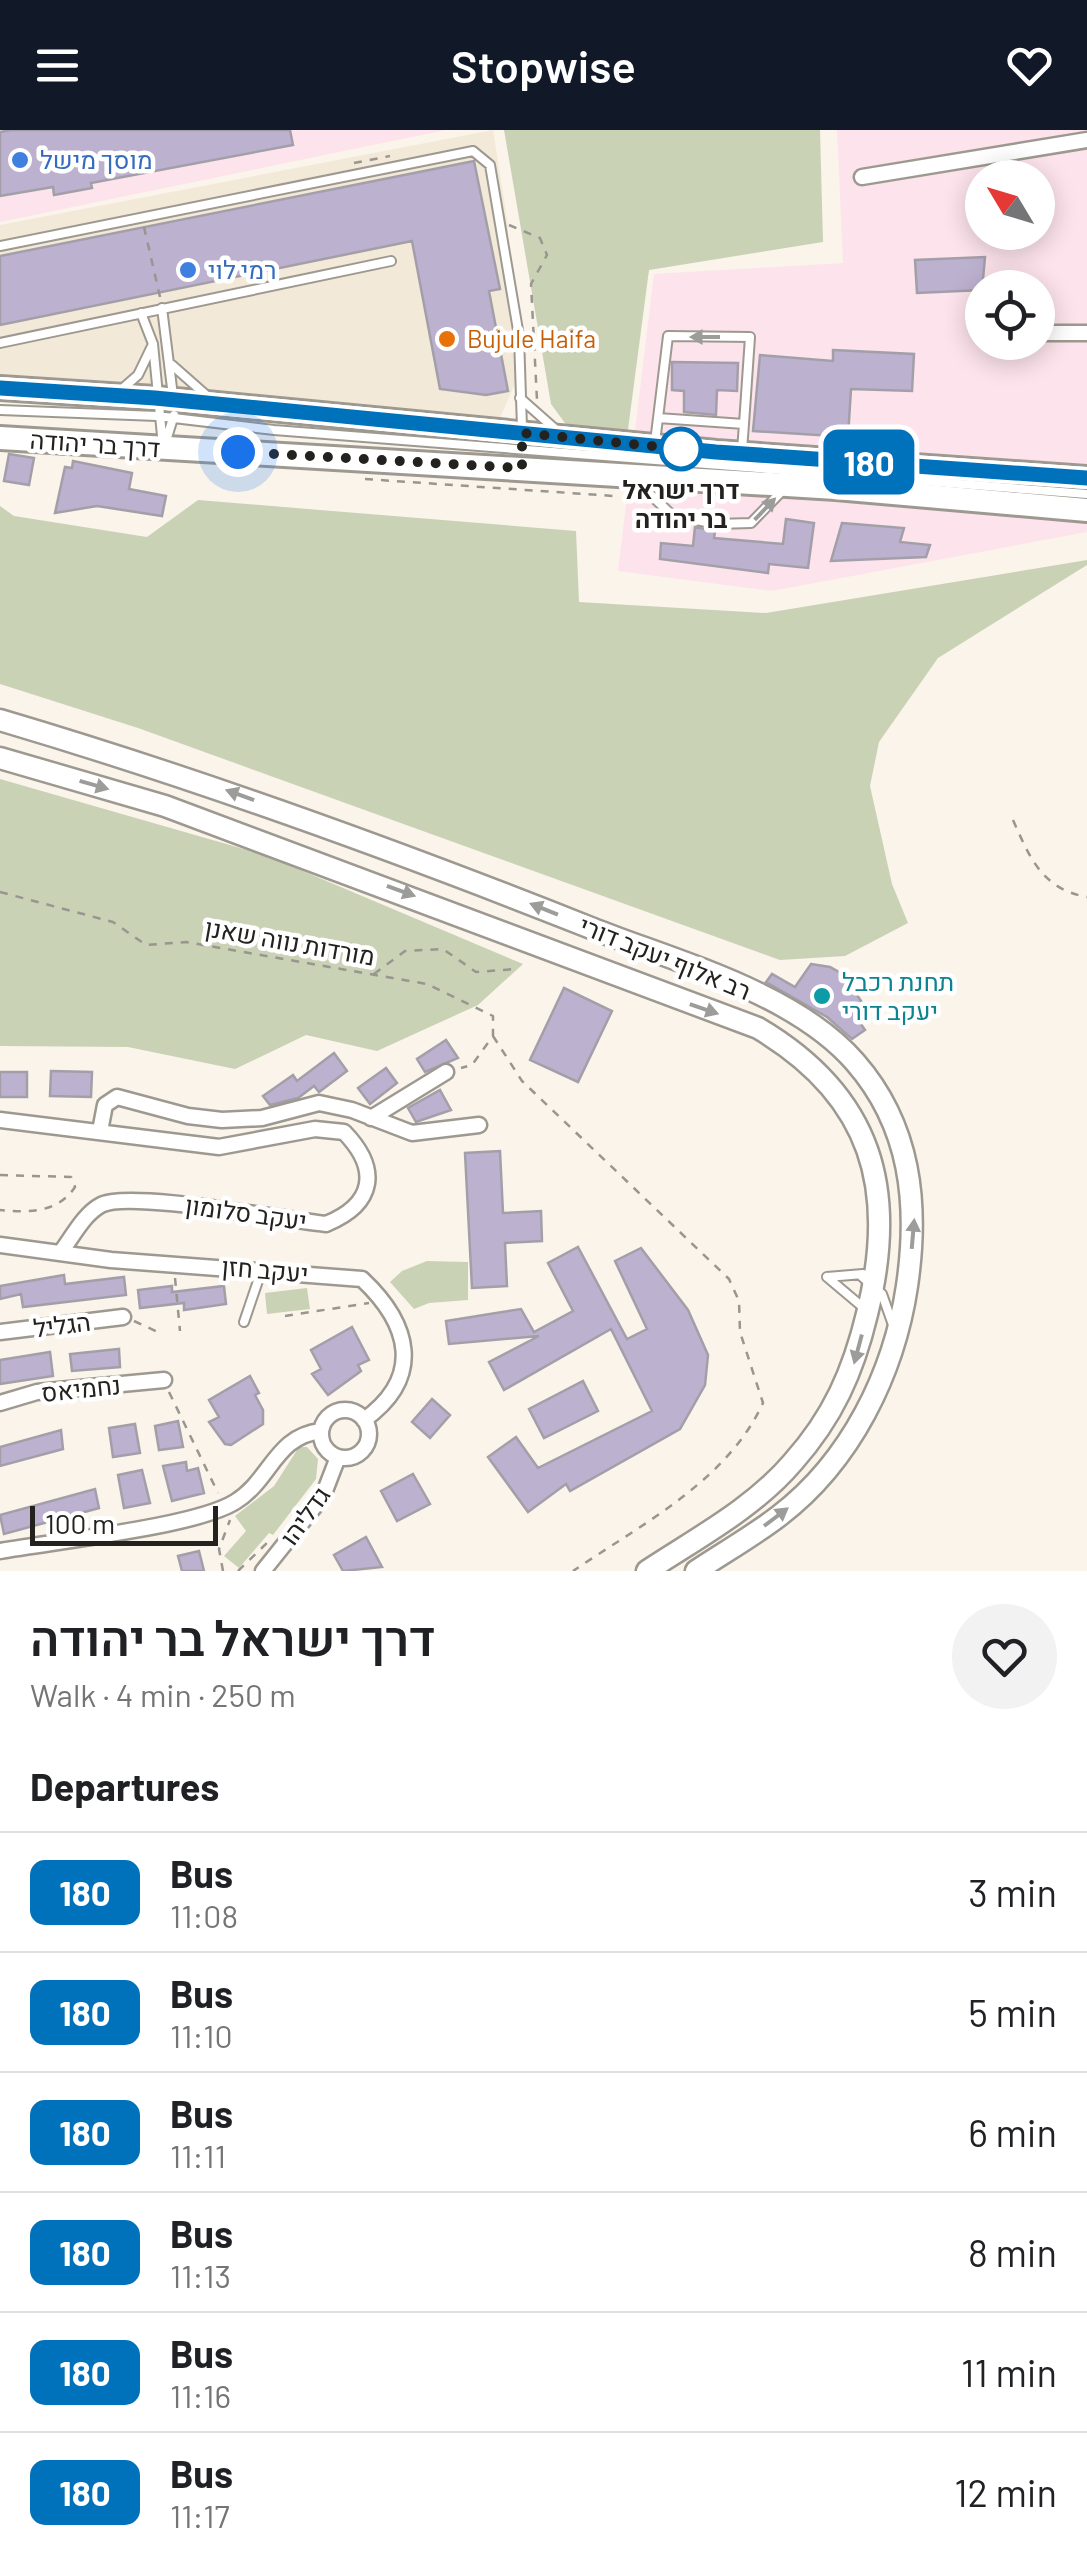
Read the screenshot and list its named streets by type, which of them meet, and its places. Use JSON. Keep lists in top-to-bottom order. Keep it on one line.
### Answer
{"streets":{"main road":["דרך בר יהודה","רב אלוף יעקב דורי"],"street":["יעקב סלומון","יעקב חזן","הגליל","נחמיאס","גדליהו"],"path":["מורדות נווה שאנן"]},"crossings":[["יעקב סלומון","יעקב חזן"]],"places":["מוסך מישל","רמי לוי","Bujule Haifa","דרך ישראל בר יהודה","תחנת רכבל יעקב דורי"],"lines":["bus line 180"],"scale_bar":"100 m","north":"top left","page":{"header":"Stopwise","on_map":"180","scale":"100 m","heading":[["דרך ישראל בר יהודה","Walk · 4 min · 250 m"],"Departures"],"list":[{"mark":"180","name":"Bus","note":"11:08","value":"3 min"},{"mark":"180","name":"Bus","note":"11:10","value":"5 min"},{"mark":"180","name":"Bus","note":"11:11","value":"6 min"},{"mark":"180","name":"Bus","note":"11:13","value":"8 min"},{"mark":"180","name":"Bus","note":"11:16","value":"11 min"},{"mark":"180","name":"Bus","note":"11:17","value":"12 min"}]}}
